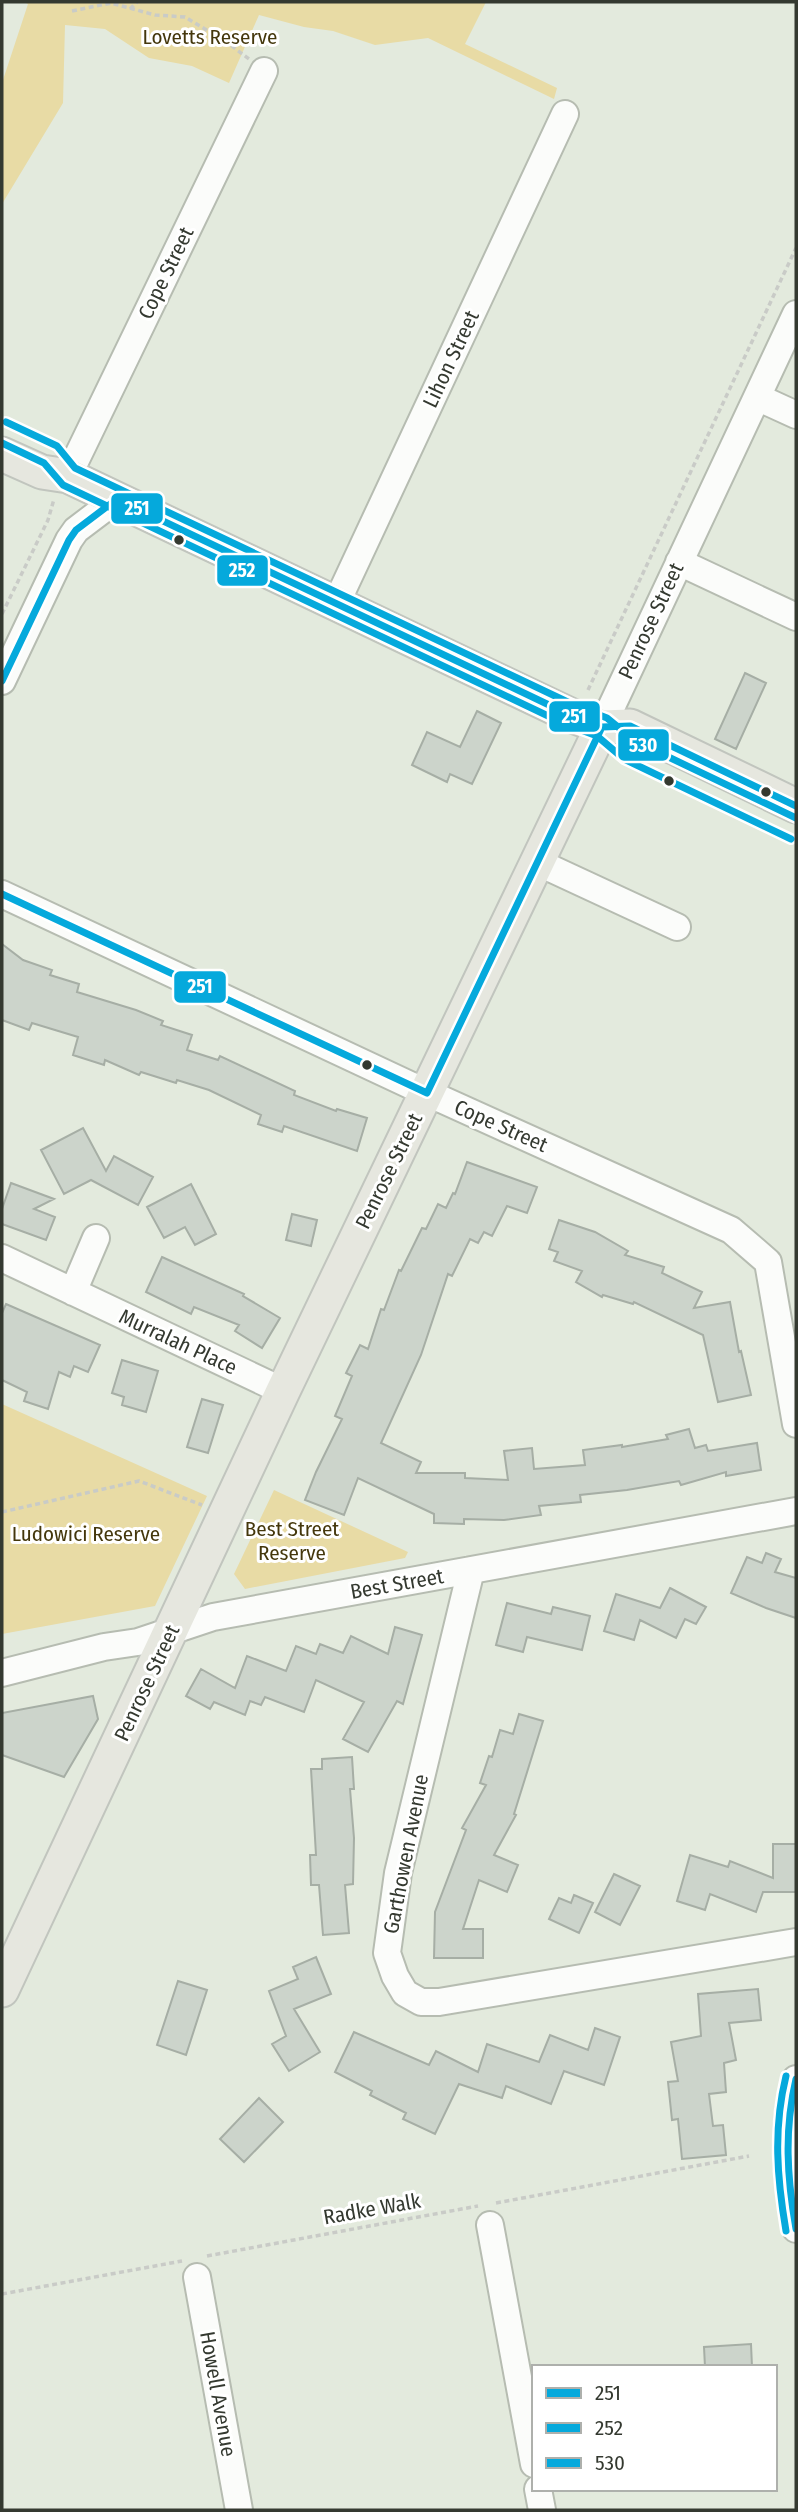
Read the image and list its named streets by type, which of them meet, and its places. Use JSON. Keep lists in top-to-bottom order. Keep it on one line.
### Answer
{"streets":{"main road":["Penrose Street"],"street":["Cope Street","Lihon Street","Murralah Place","Best Street","Garthowen Avenue","Howell Avenue"],"path":["Radke Walk"]},"crossings":[["Cope Street","Penrose Street"],["Penrose Street","Murralah Place"],["Penrose Street","Best Street"],["Best Street","Garthowen Avenue"],["Radke Walk","Howell Avenue"]],"parks":["Lovetts Reserve","Best Street Reserve","Ludowici Reserve"],"lines":["transit line 530","transit line 252","transit line 251"],"legend":["251","252","530"]}
